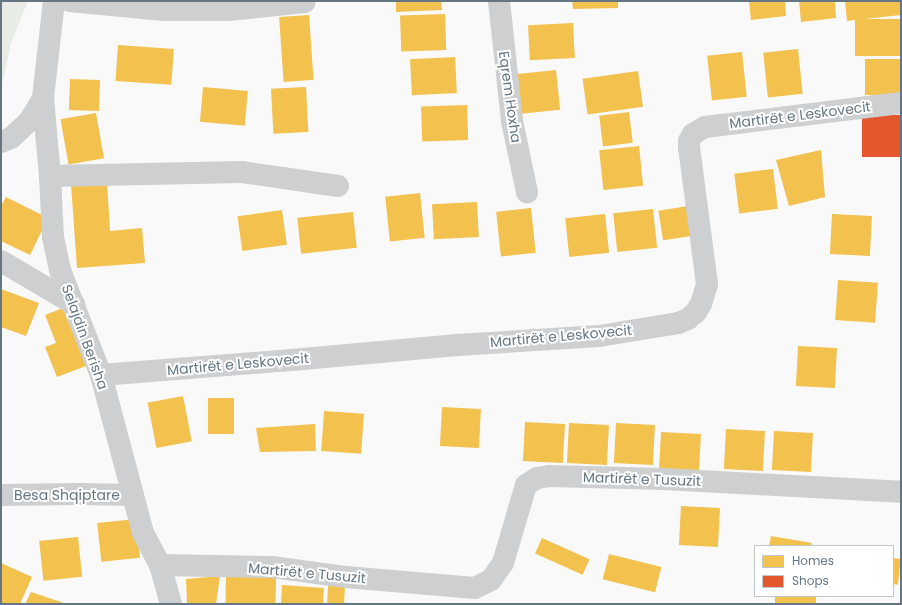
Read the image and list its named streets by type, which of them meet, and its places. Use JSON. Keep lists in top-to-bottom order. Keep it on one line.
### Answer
{"streets":{"street":["Eqrem Hoxha","Martirët e Leskovecit","Selajdin Berisha","Martirët e Tusuzit","Besa Shqiptare"]},"crossings":[["Martirët e Leskovecit","Selajdin Berisha"],["Selajdin Berisha","Martirët e Tusuzit"],["Selajdin Berisha","Besa Shqiptare"]],"legend":["Homes","Shops"]}
